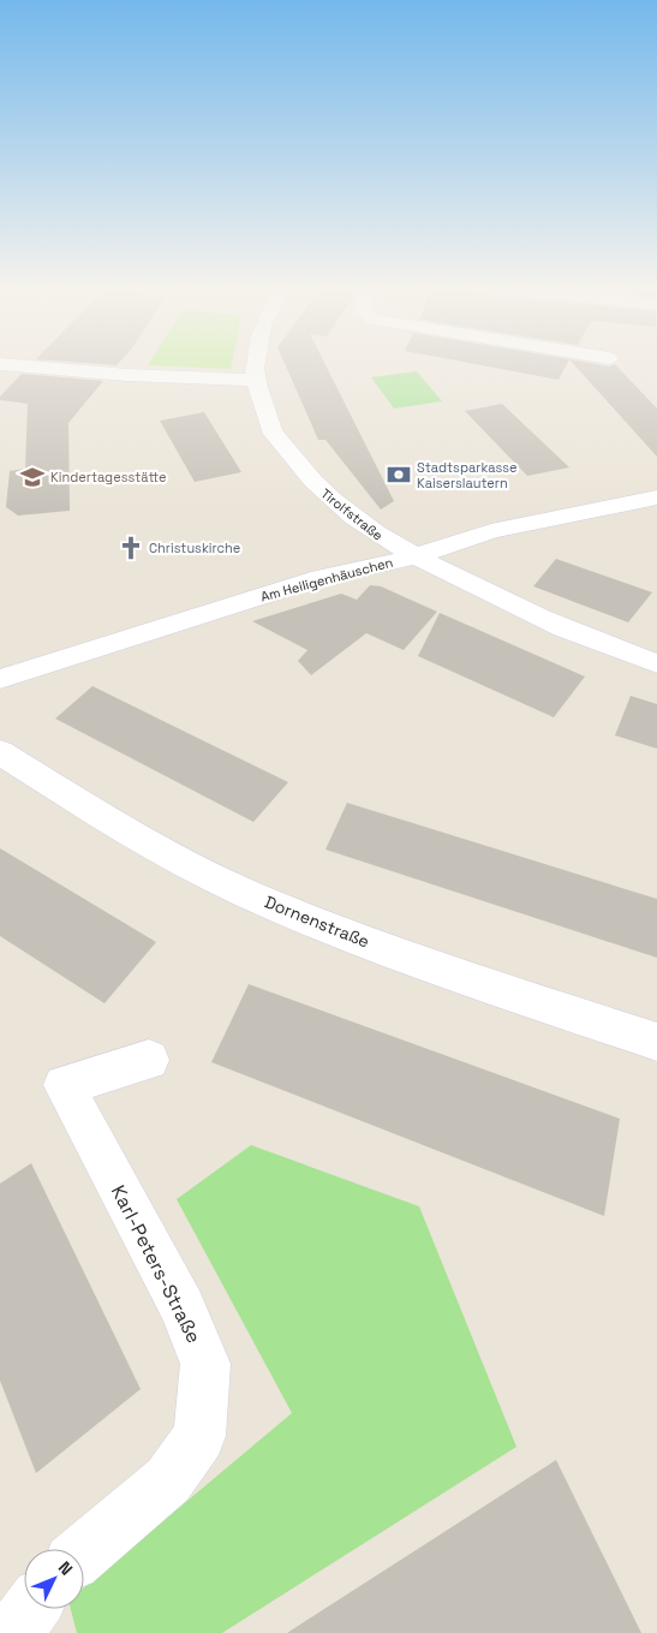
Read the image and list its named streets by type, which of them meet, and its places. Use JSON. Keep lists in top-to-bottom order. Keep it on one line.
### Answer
{"streets":{"street":["Tirolfstraße","Am Heiligenhäuschen","Dornenstraße","Karl-Peters-Straße"]},"crossings":[["Tirolfstraße","Am Heiligenhäuschen"]],"places":{"bank":["Stadtsparkasse Kaiserslautern"],"school or university":["Kindertagesstätte"],"church":["Christuskirche"]},"north":"top right"}
